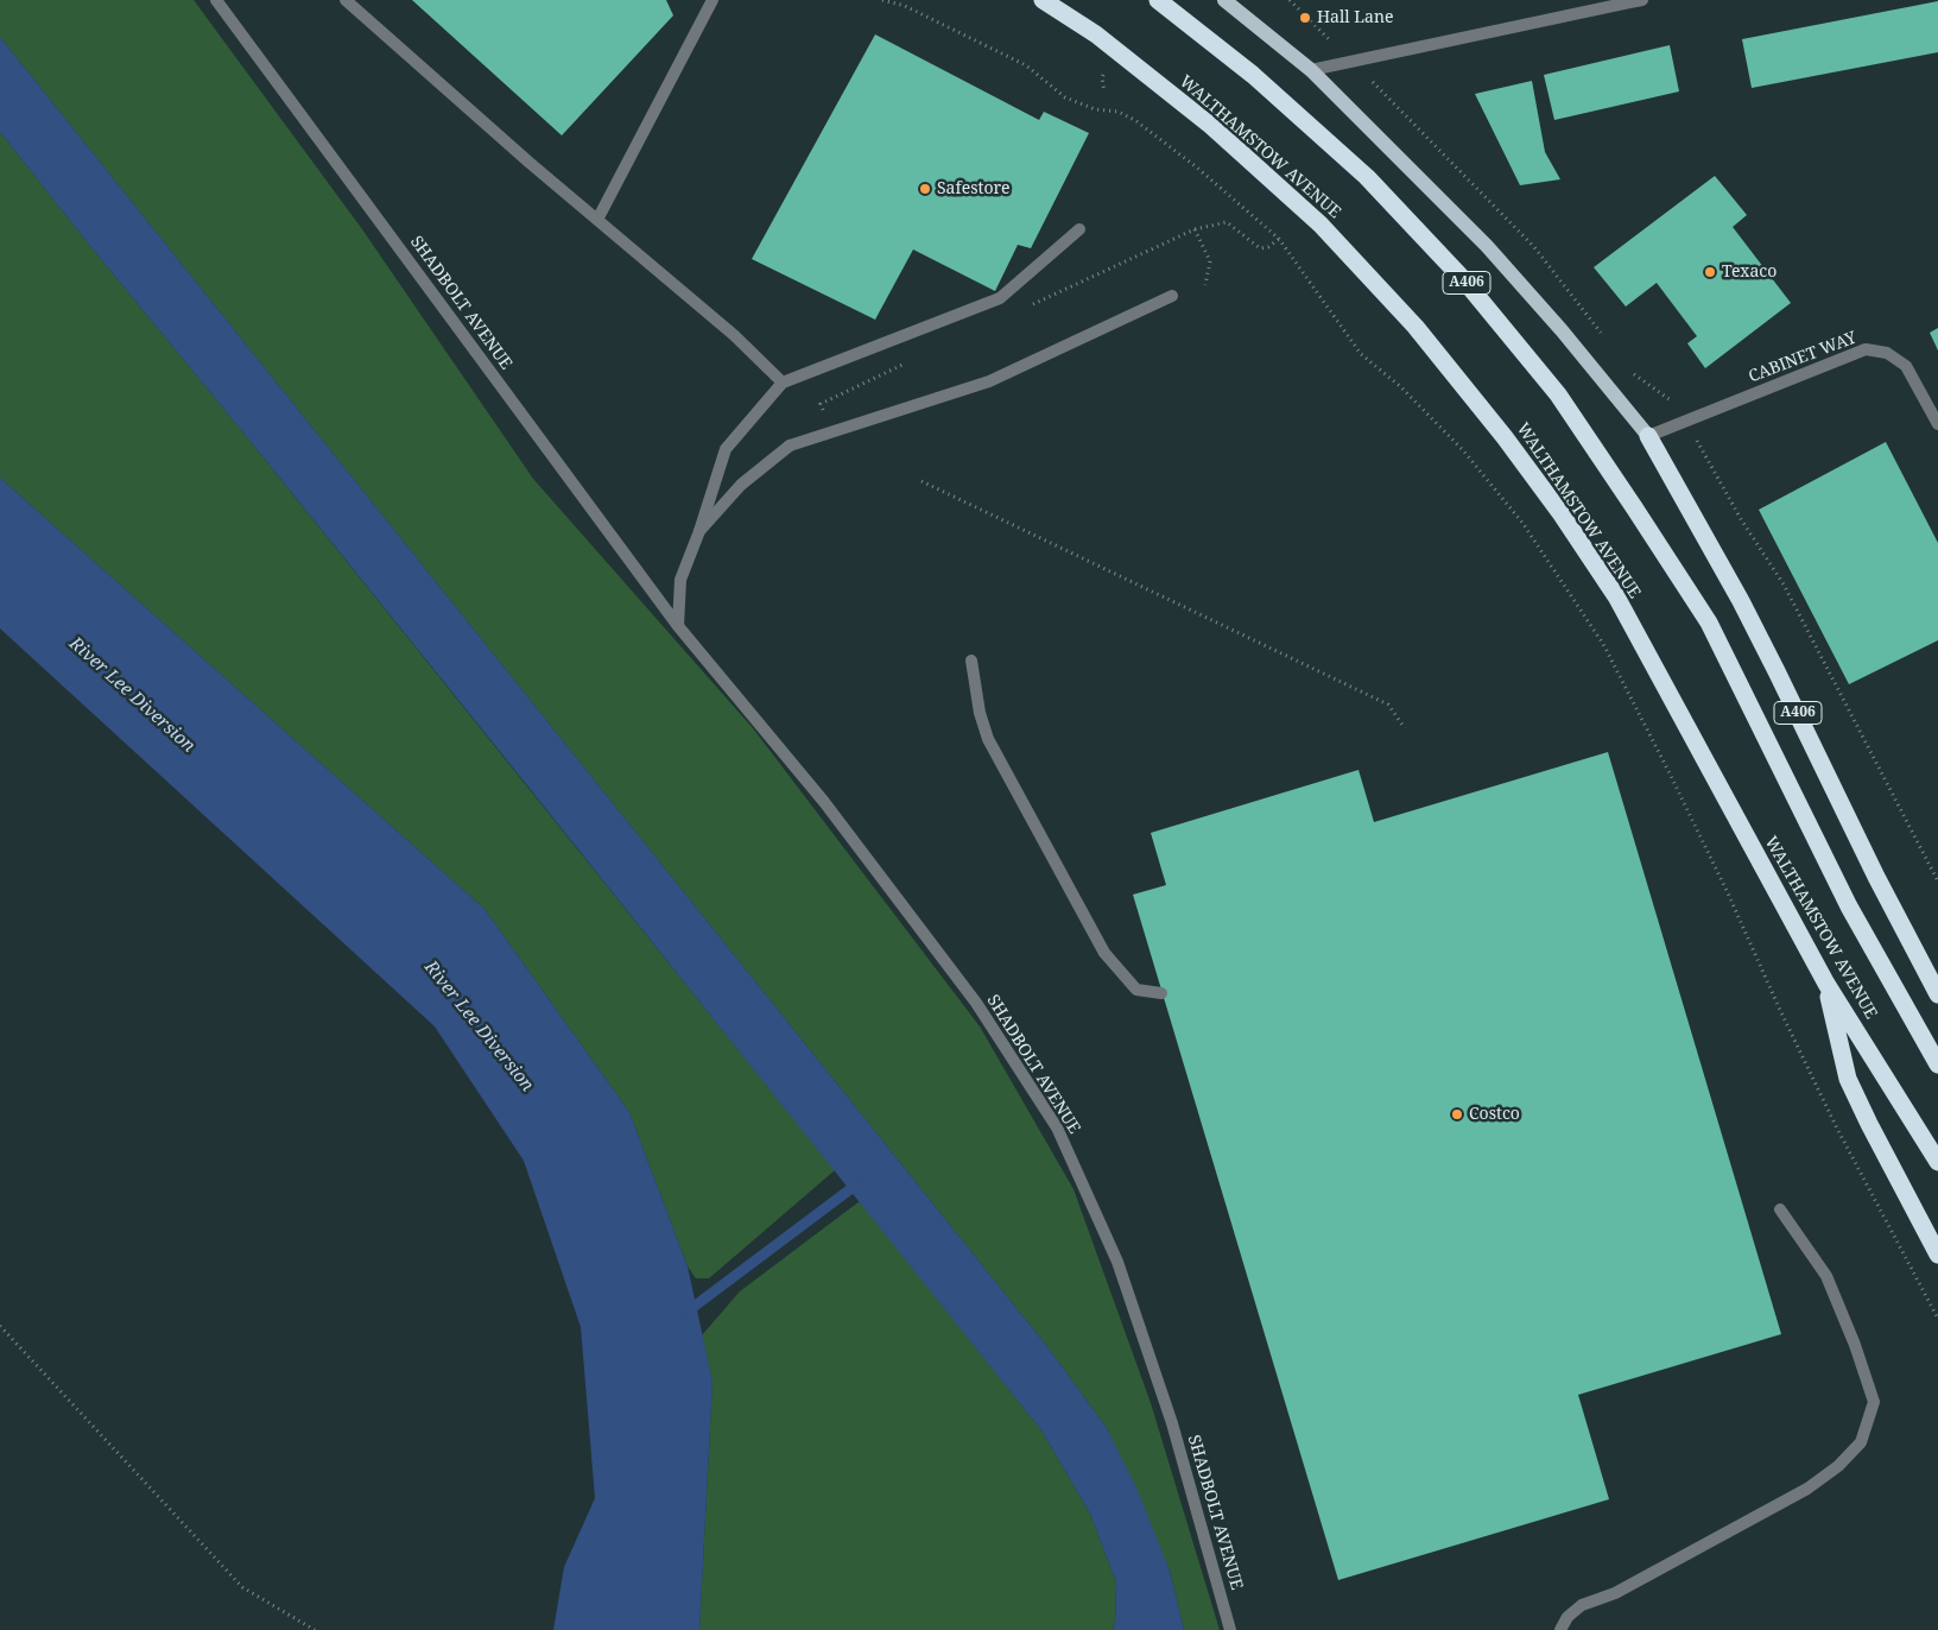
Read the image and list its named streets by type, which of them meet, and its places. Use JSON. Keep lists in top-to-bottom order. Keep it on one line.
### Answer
{"streets":{"highway":["WALTHAMSTOW AVENUE","A406"],"street":["SHADBOLT AVENUE","CABINET WAY"]},"crossings":[["A406","CABINET WAY"]],"water":["River Lee Diversion"],"places":["Hall Lane","Safestore","Texaco","Costco"]}
